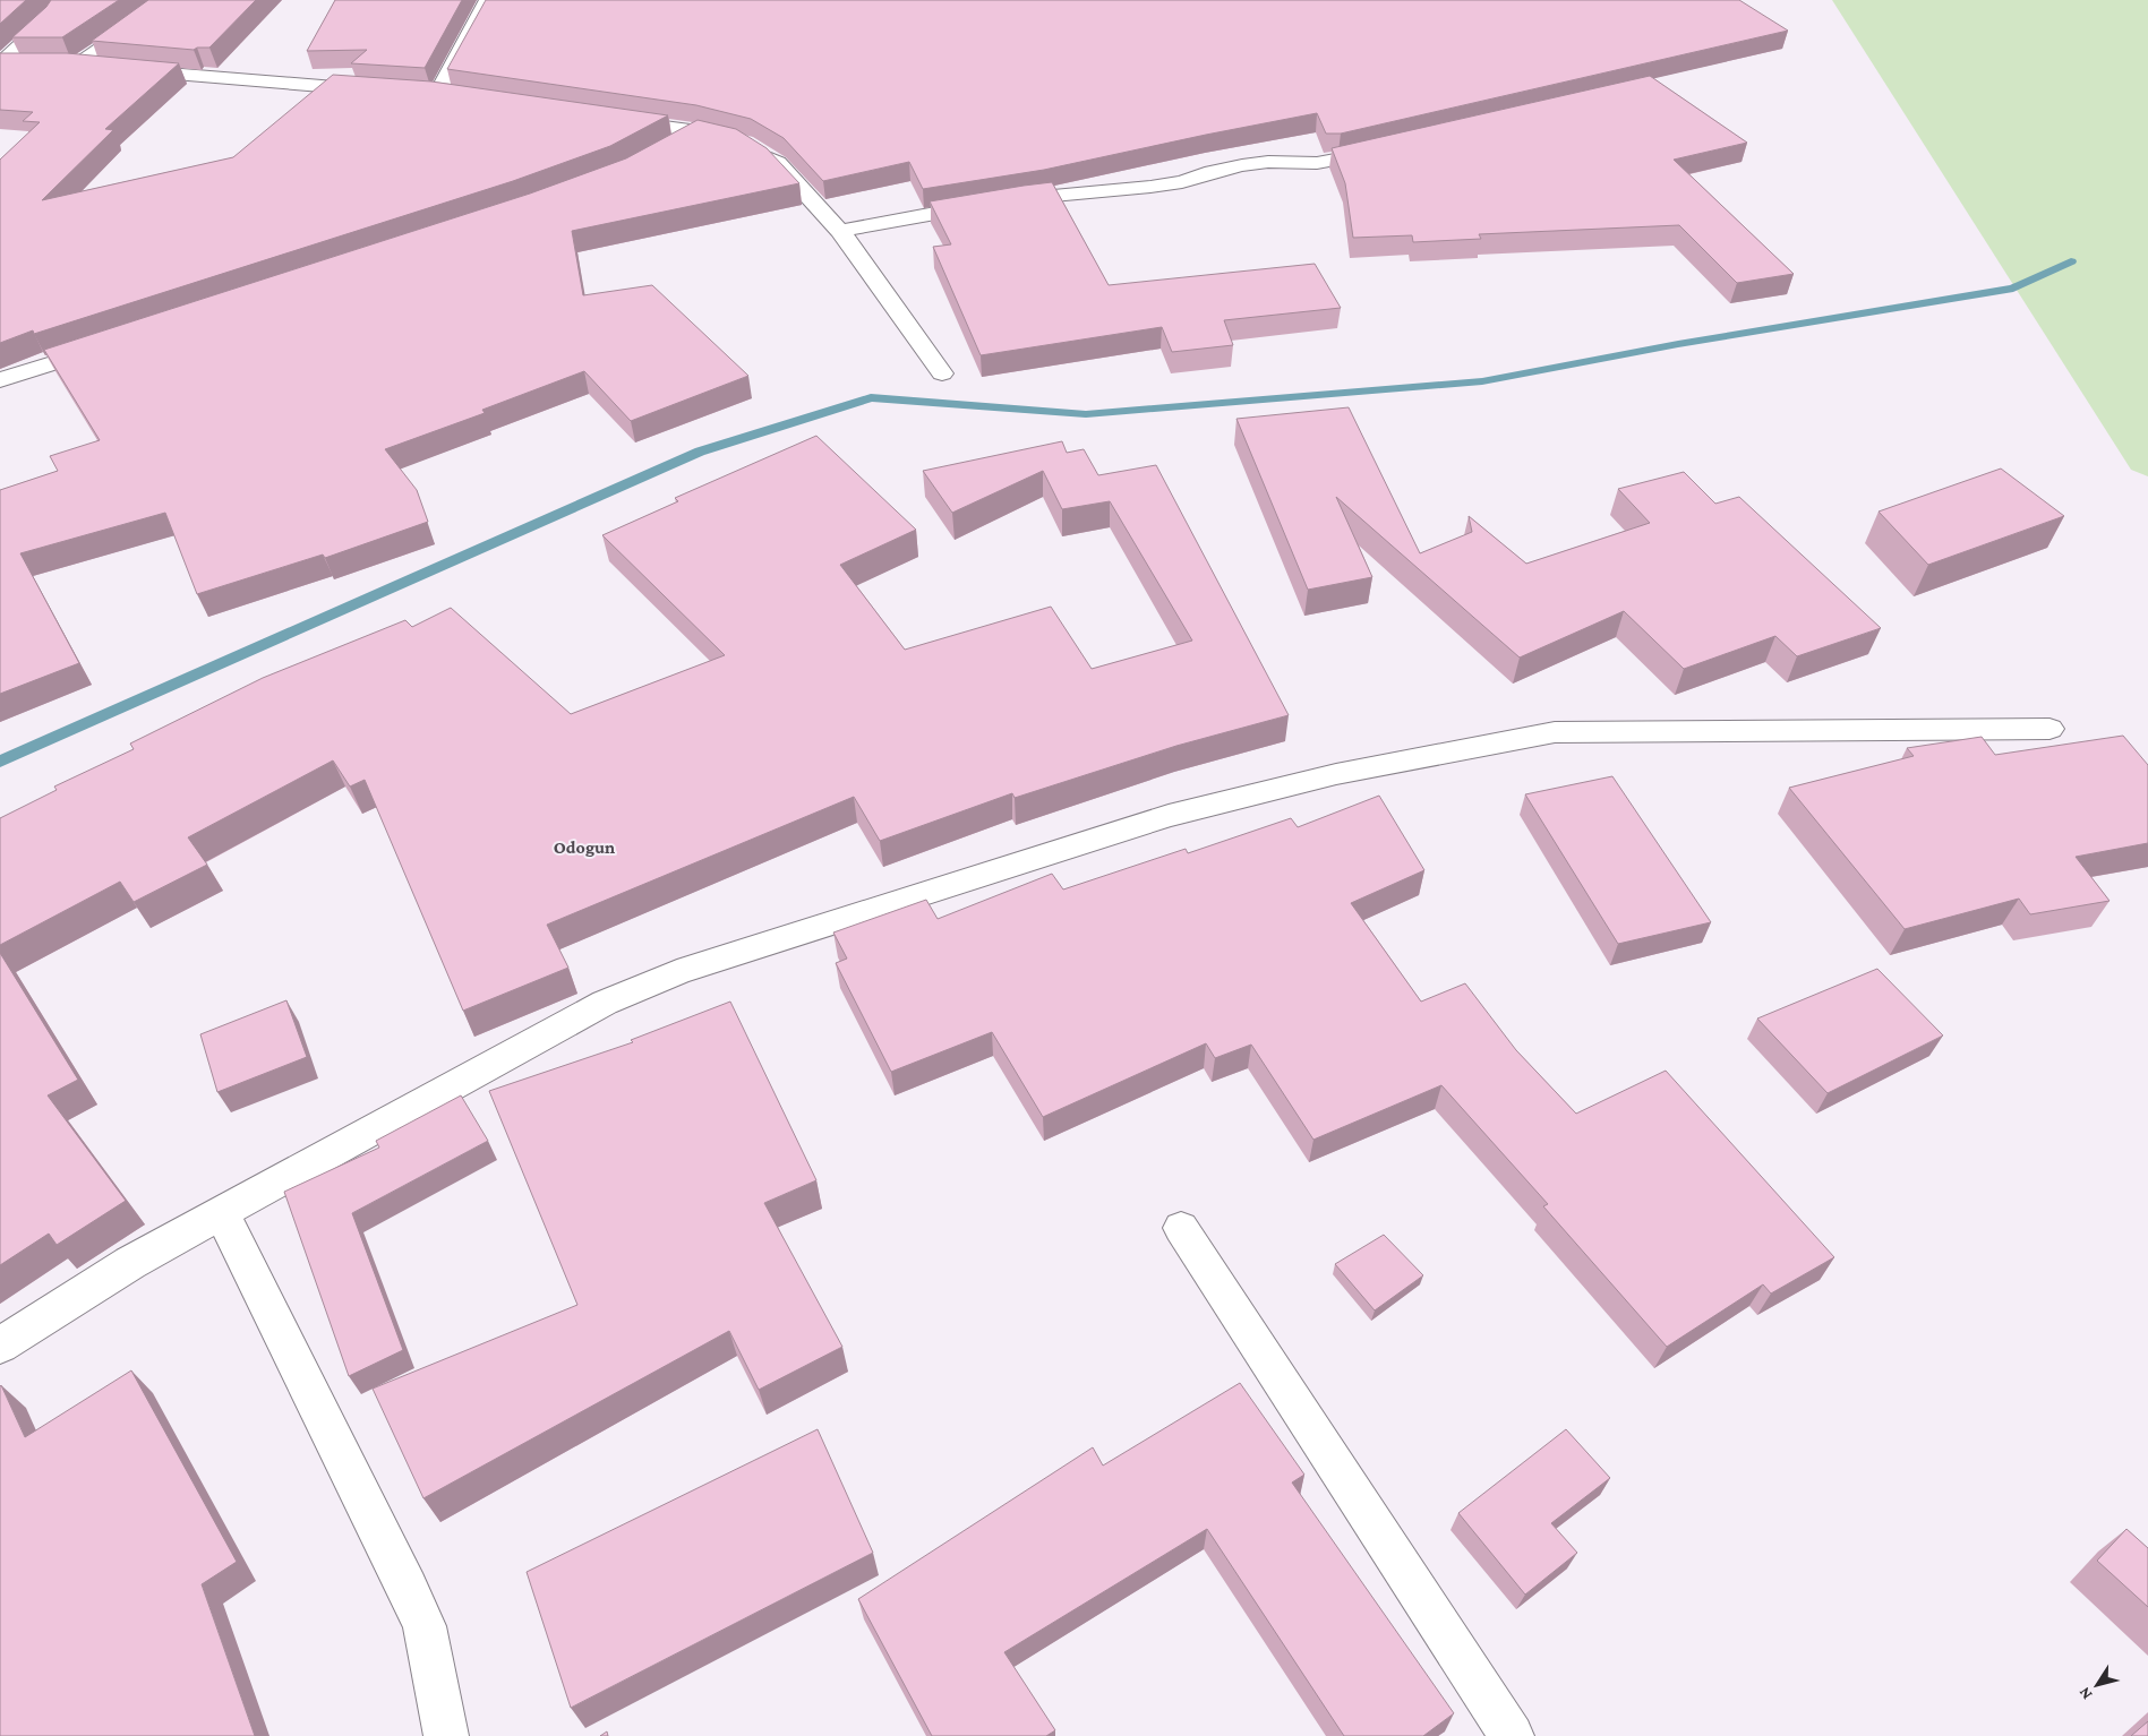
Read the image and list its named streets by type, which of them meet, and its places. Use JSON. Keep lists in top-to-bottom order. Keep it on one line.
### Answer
{"districts":["Odogun"],"north":"bottom left"}
